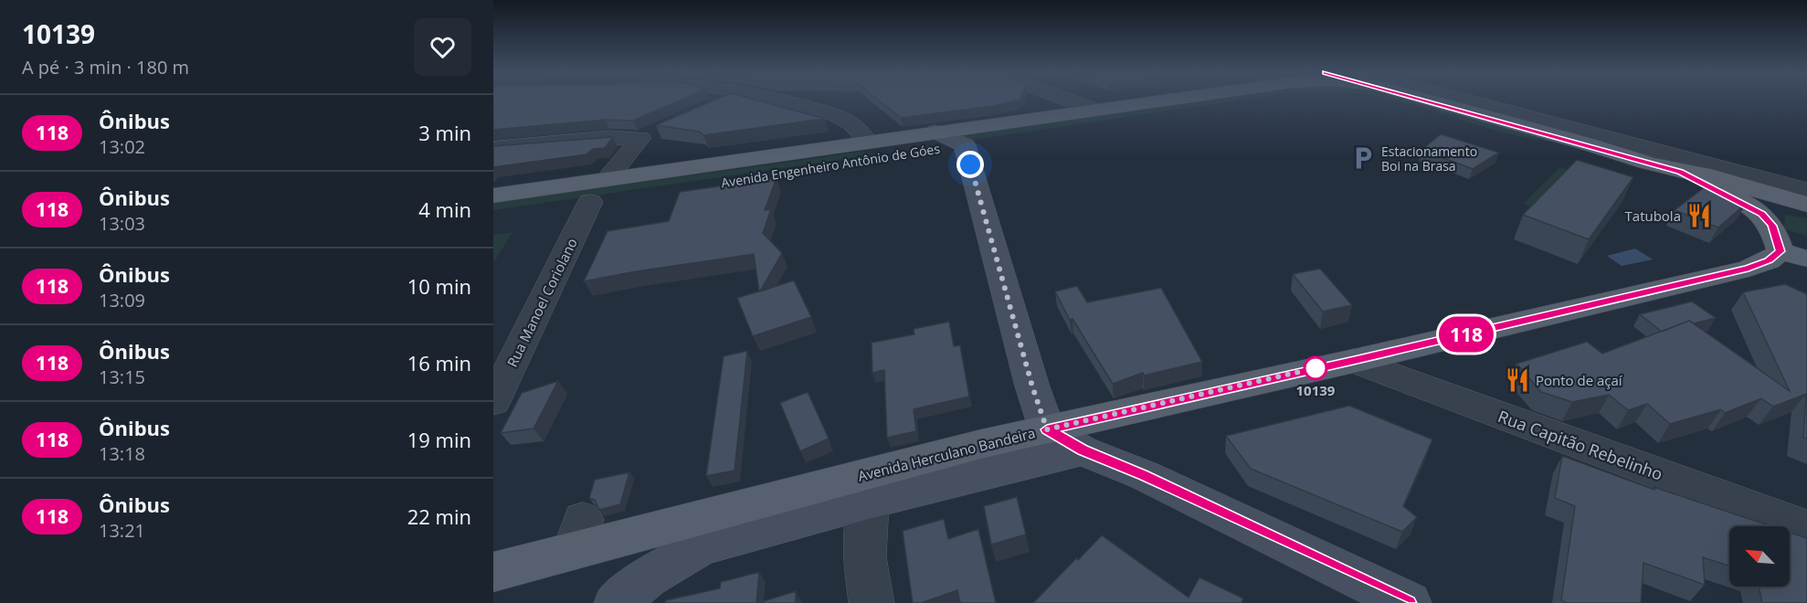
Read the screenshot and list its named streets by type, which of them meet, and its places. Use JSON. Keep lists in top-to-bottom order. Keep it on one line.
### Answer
{"streets":{"main road":["Avenida Engenheiro Antônio de Góes","Avenida Herculano Bandeira"],"street":["Rua Manoel Coriolano","Rua Capitão Rebelinho"]},"crossings":[["Avenida Engenheiro Antônio de Góes","Rua Manoel Coriolano"],["Rua Capitão Rebelinho","Avenida Herculano Bandeira"]],"places":{"parking":["Estacionamento Boi na Brasa"],"restaurant":["Tatubola","Ponto de açaí"],"other":["10139"]},"lines":["bus line 118"],"north":"top left","page":{"heading":["10139","A pé · 3 min · 180 m"],"on_map":"118","list":[{"mark":"118","name":"Ônibus","note":"13:02","value":"3 min"},{"mark":"118","name":"Ônibus","note":"13:03","value":"4 min"},{"mark":"118","name":"Ônibus","note":"13:09","value":"10 min"},{"mark":"118","name":"Ônibus","note":"13:15","value":"16 min"},{"mark":"118","name":"Ônibus","note":"13:18","value":"19 min"},{"mark":"118","name":"Ônibus","note":"13:21","value":"22 min"}]}}
